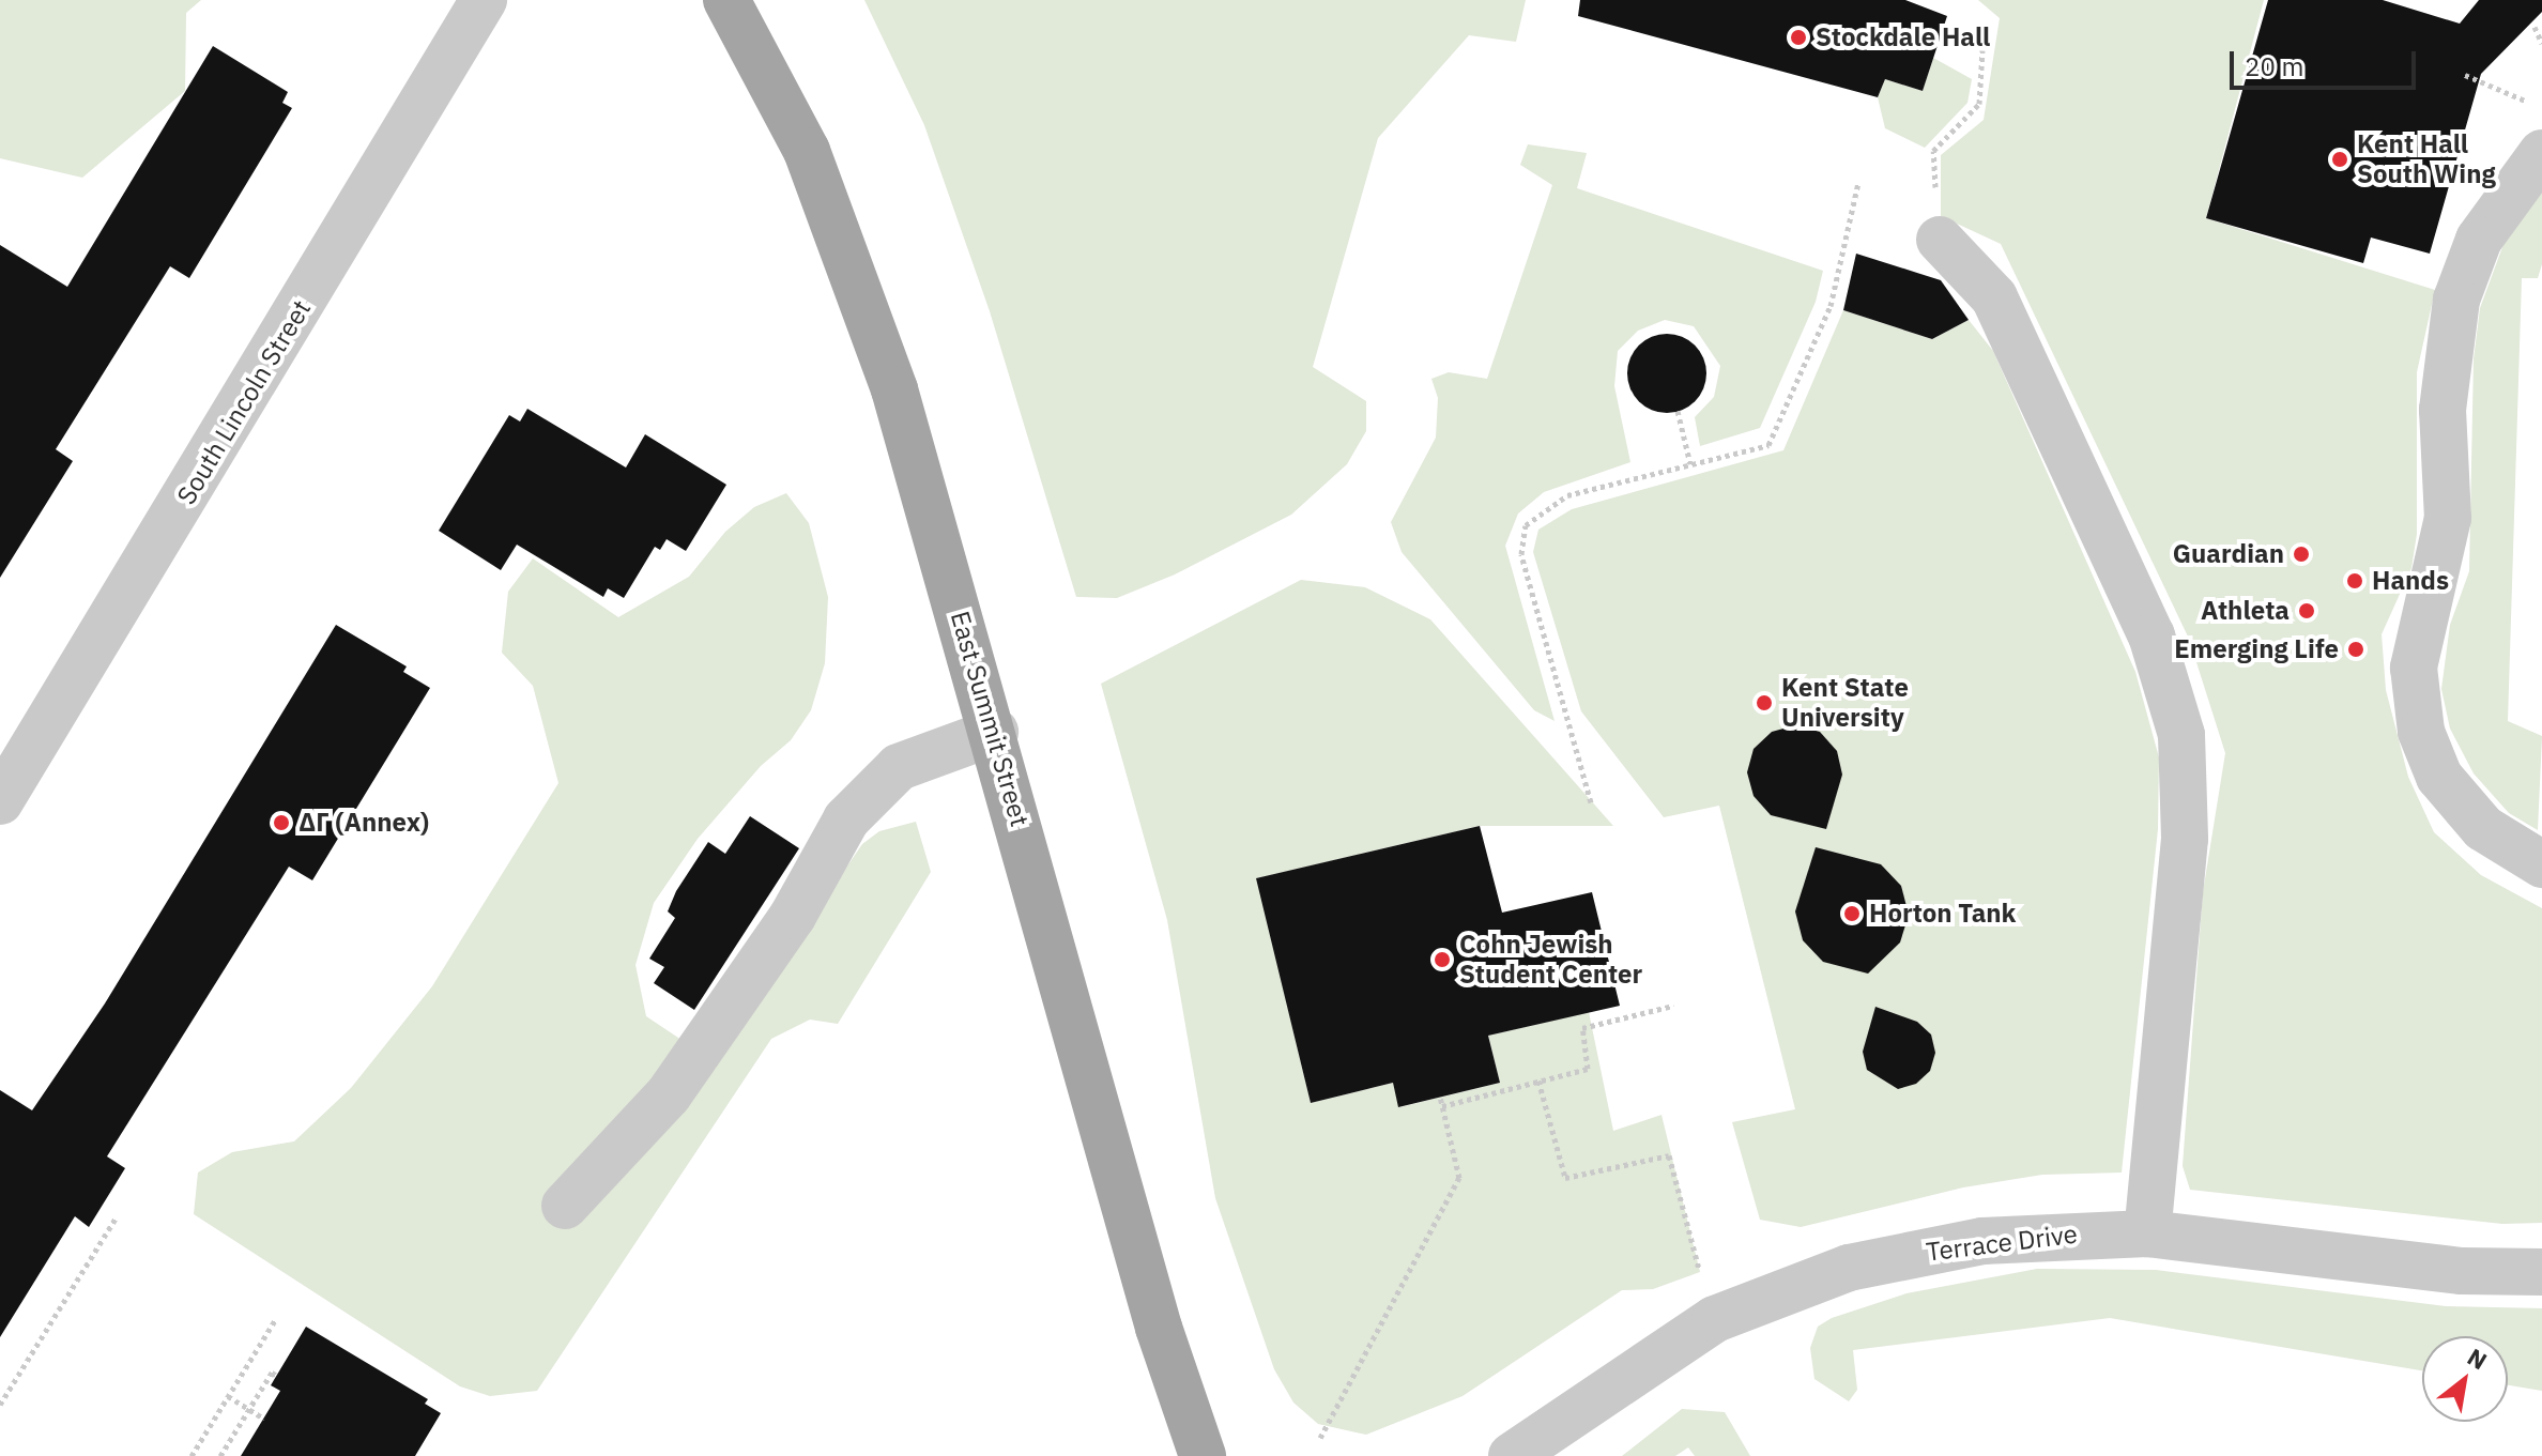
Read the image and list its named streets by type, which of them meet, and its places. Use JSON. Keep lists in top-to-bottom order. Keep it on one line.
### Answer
{"streets":{"main road":["East Summit Street"],"street":["South Lincoln Street","Terrace Drive"]},"places":["Stockdale Hall","Kent Hall South Wing","Guardian","Hands","Athleta","Emerging Life","Kent State University","ΔΓ (Annex)","Horton Tank","Cohn Jewish Student Center"],"scale_bar":"20 m","north":"top right"}
